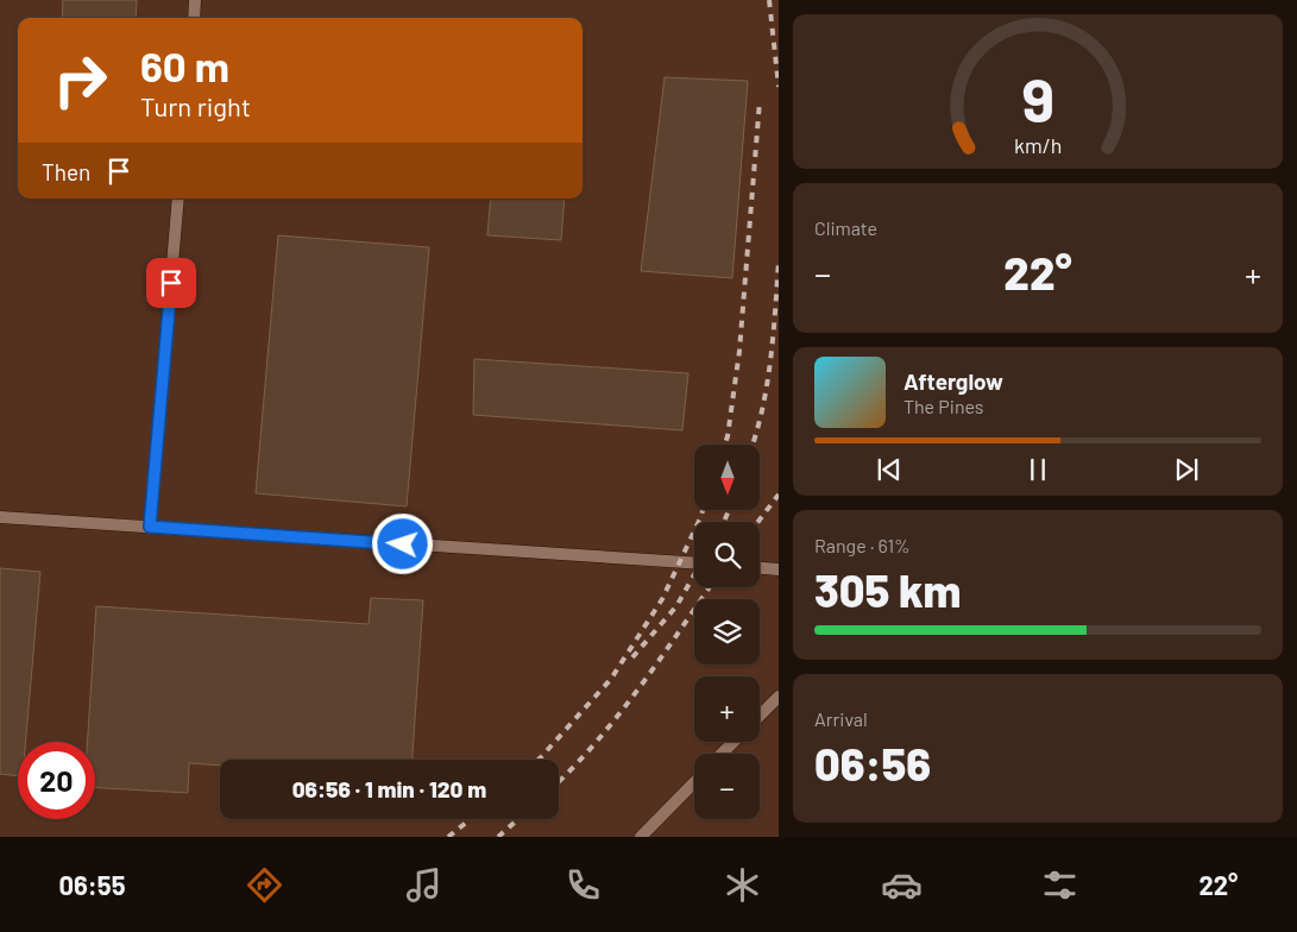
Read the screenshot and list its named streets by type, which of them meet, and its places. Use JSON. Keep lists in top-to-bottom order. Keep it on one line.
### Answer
{"north":"bottom","page":{"turn":["60 m","Turn right"],"then":"Then","tile":["Climate",["Range · 61%","305 km"],["Arrival","06:56"]],"heat":["−","22°","+"],"song":["Afterglow","The Pines"],"map_buttons":["+","−"],"limit":"20","trip":"06:56 · 1 min · 120 m","tabs":["06:55","22°"],"gauge":["9","km/h"]}}
